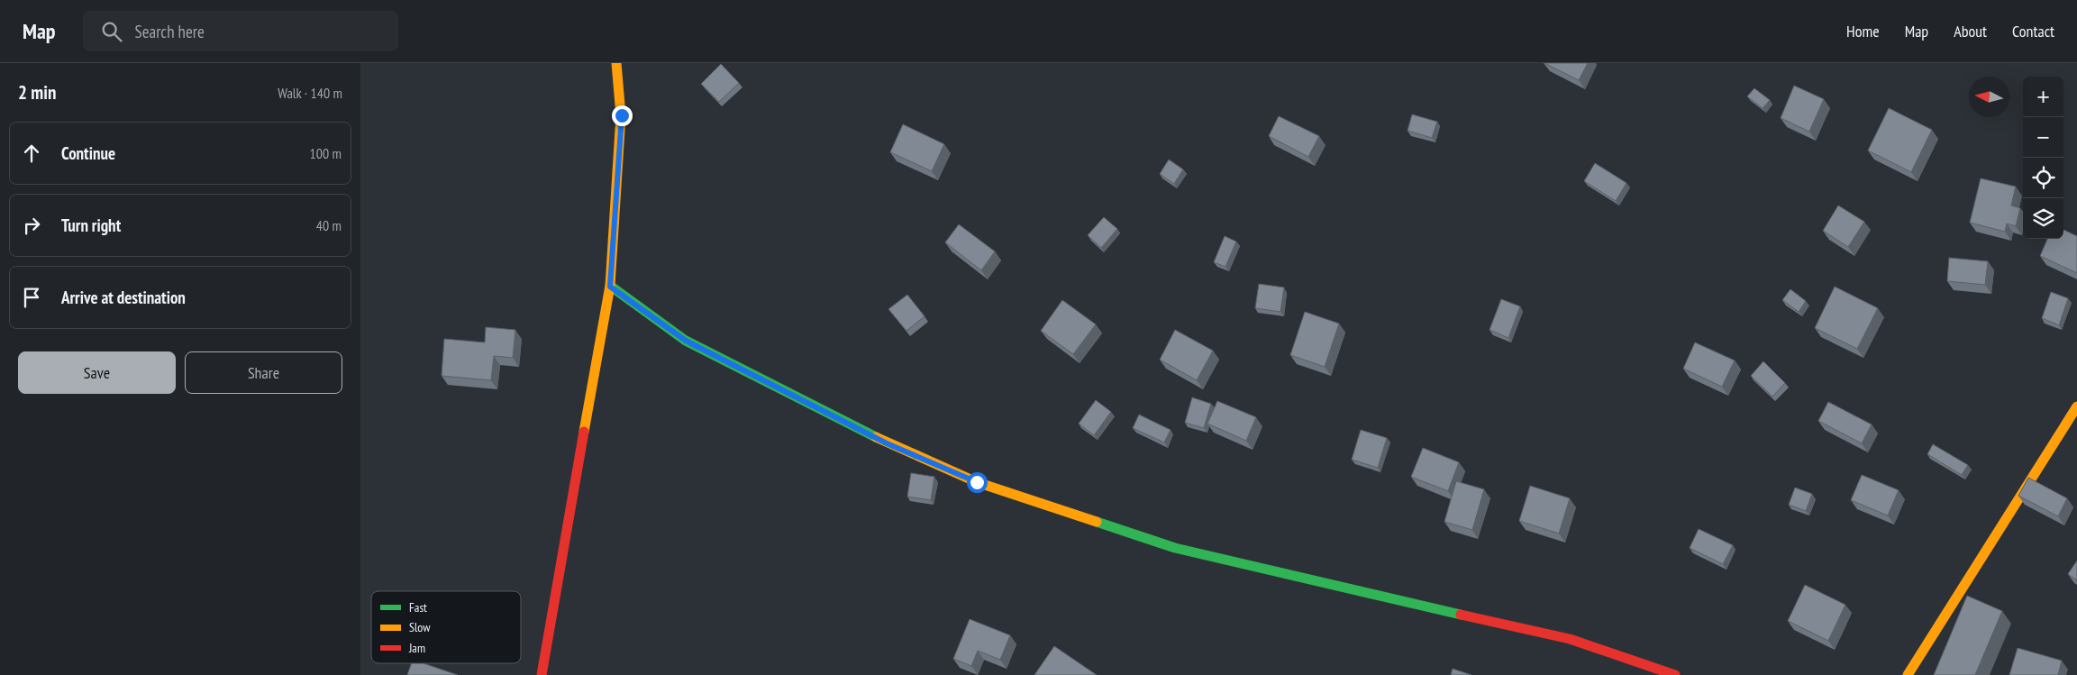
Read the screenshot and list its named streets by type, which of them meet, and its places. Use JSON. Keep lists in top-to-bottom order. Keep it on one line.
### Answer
{"legend":["Fast","Slow","Jam"],"north":"left","page":{"header":"Map","search":"Search here","nav":["Home","Map","About","Contact"],"heading":["2 min","Walk · 140 m"],"map_buttons":["+","−"],"list":[["Continue","100 m"],["Turn right","40 m"],"Arrive at destination"],"buttons":["Save","Share"]}}
